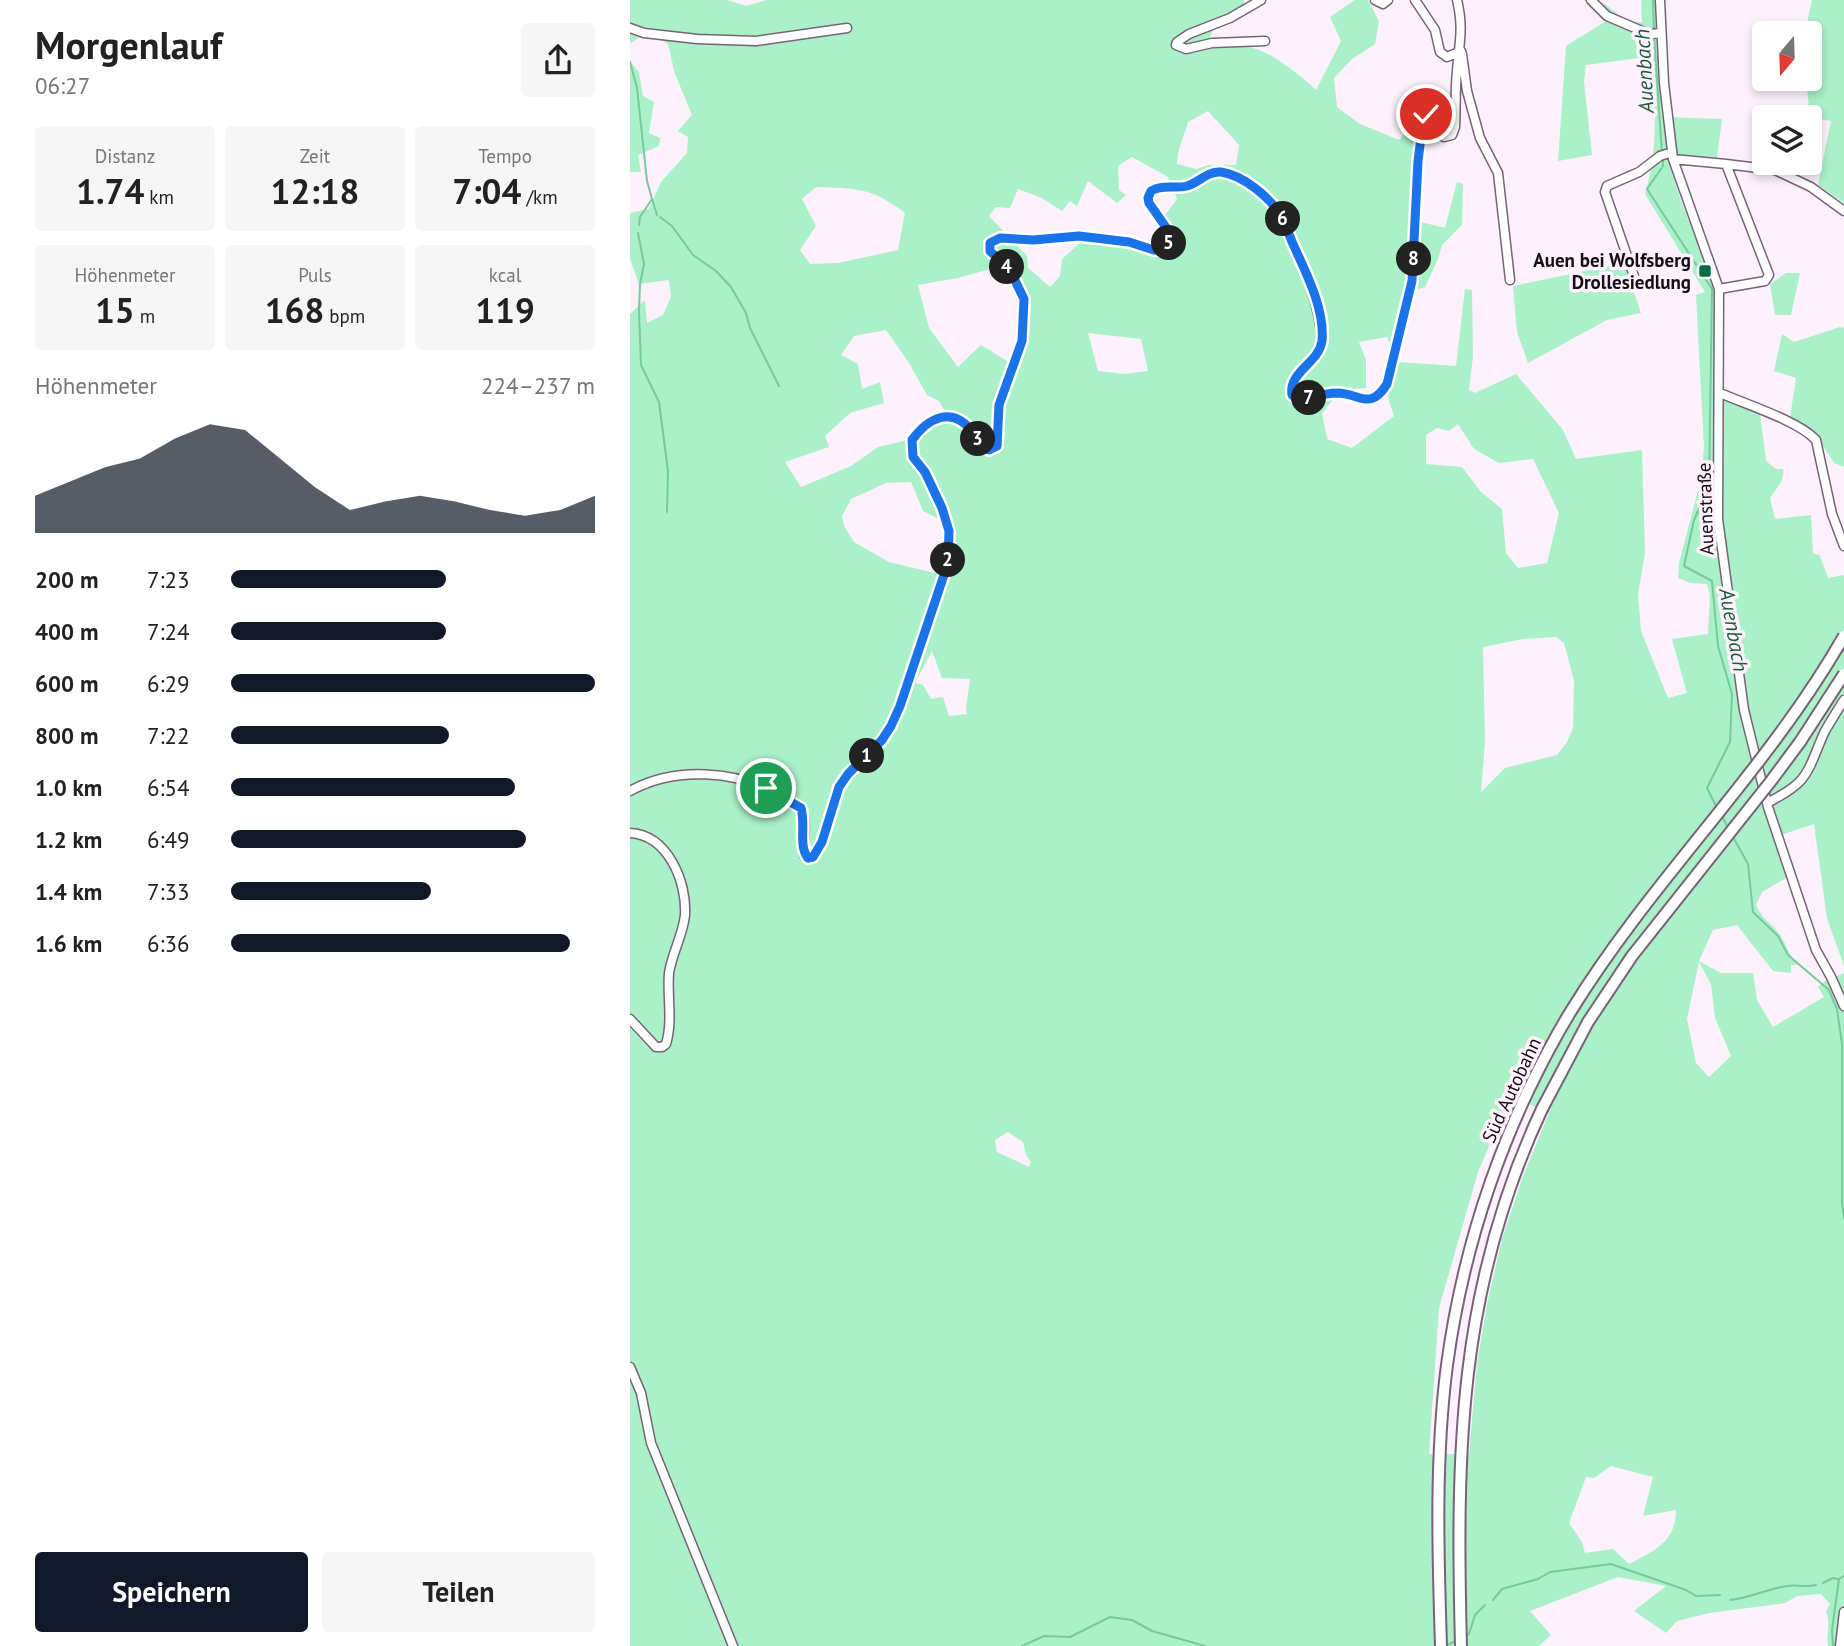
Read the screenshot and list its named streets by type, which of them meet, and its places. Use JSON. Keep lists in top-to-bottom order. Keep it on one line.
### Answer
{"streets":{"highway":["Süd Autobahn"],"street":["Auenstraße"]},"water":["Auenbach"],"places":{"transit":["Auen bei Wolfsberg Drollesiedlung"]},"north":"bottom","page":{"heading":["Morgenlauf","06:27"],"stats":[["Distanz","1.74 km"],["Zeit","12:18"],["Tempo","7:04 /km"],["Höhenmeter","15 m"],["Puls","168 bpm"],["kcal","119"]],"pins":["6","5","8","4","7","3","2","1"],"chart":["Höhenmeter","224–237 m"],"list":[{"name":"200 m","note":"7:23"},{"name":"400 m","note":"7:24"},{"name":"600 m","note":"6:29"},{"name":"800 m","note":"7:22"},{"name":"1.0 km","note":"6:54"},{"name":"1.2 km","note":"6:49"},{"name":"1.4 km","note":"7:33"},{"name":"1.6 km","note":"6:36"}],"buttons":["Speichern","Teilen"]}}
